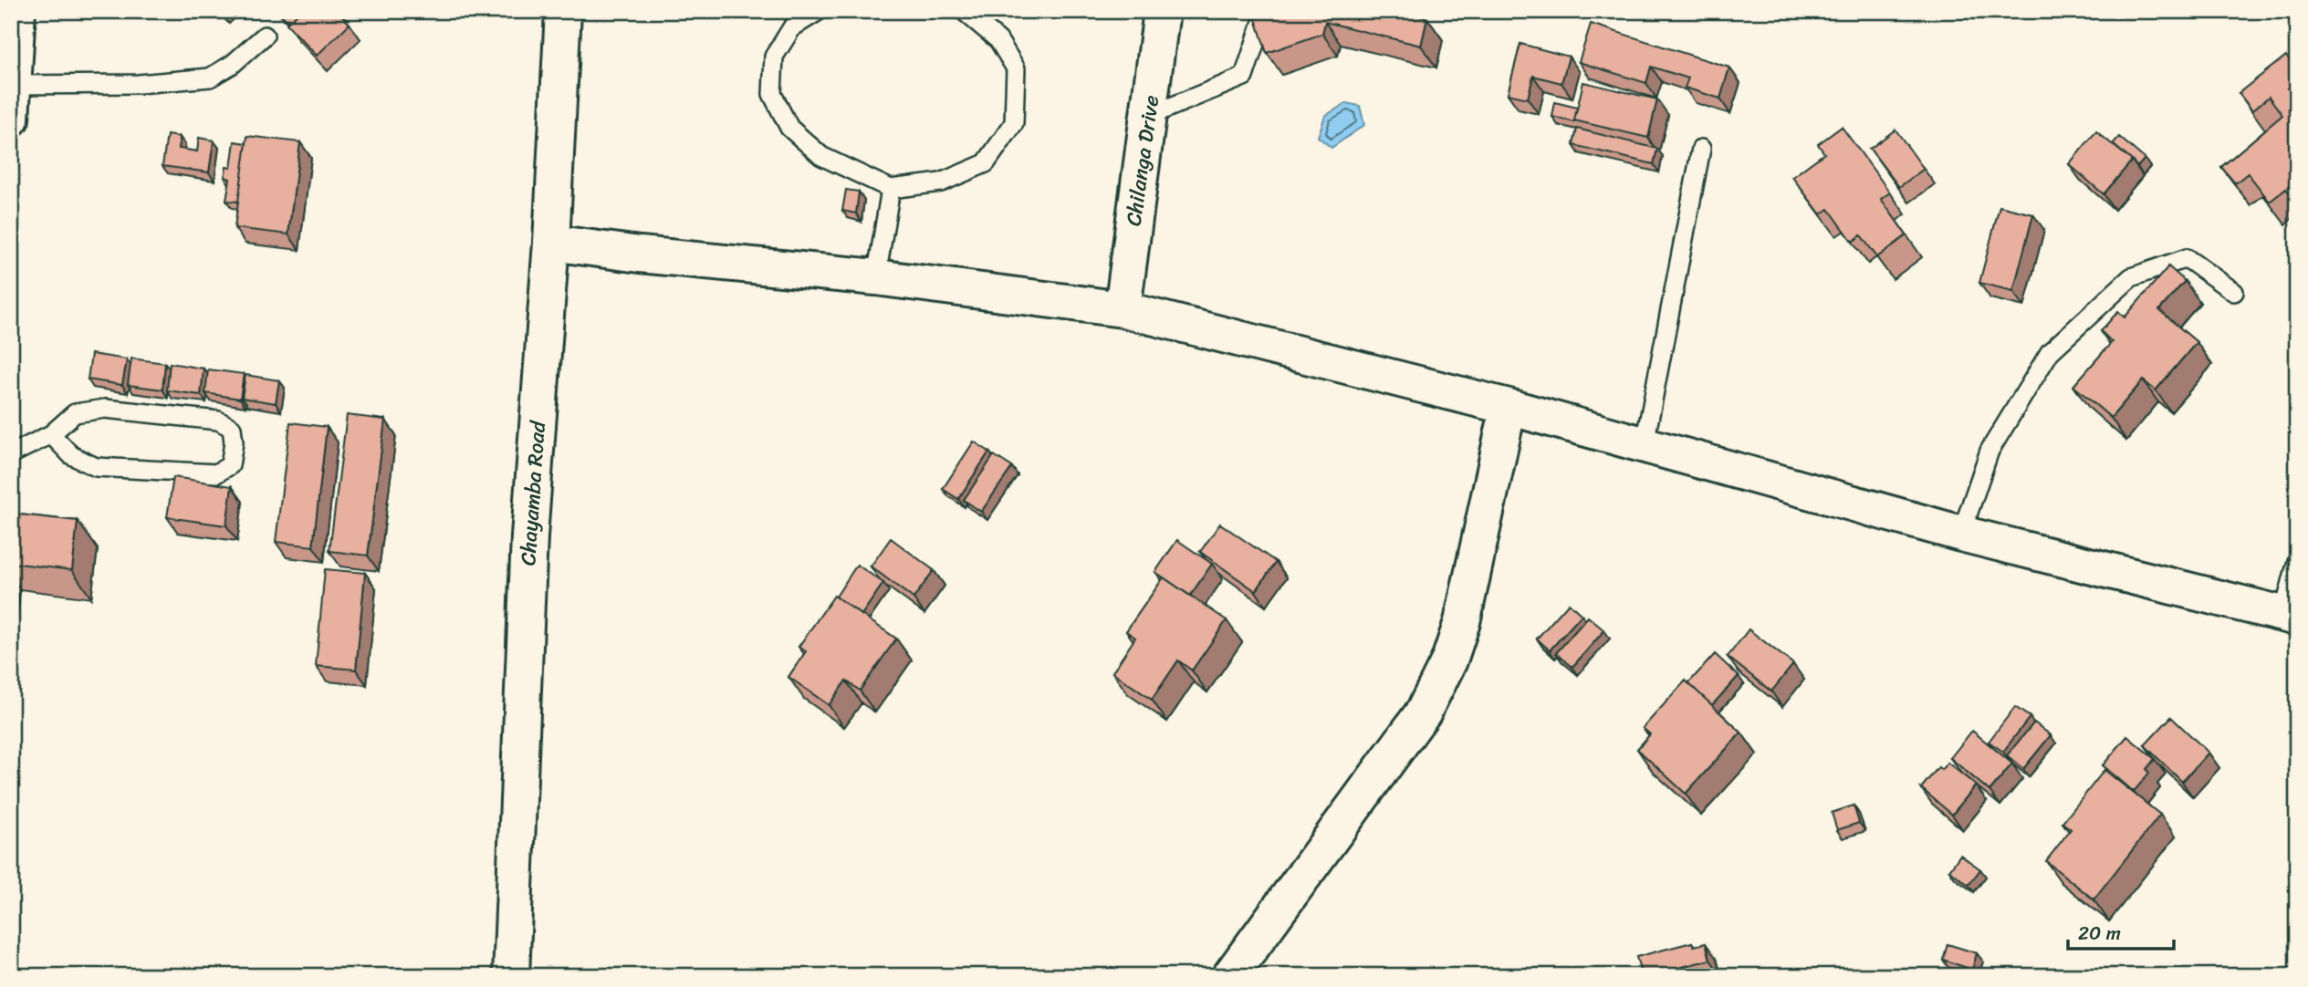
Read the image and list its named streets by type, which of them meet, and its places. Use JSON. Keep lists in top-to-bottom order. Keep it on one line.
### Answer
{"streets":{"street":["Chilanga Drive","Chayamba Road"]},"scale_bar":"20 m"}
